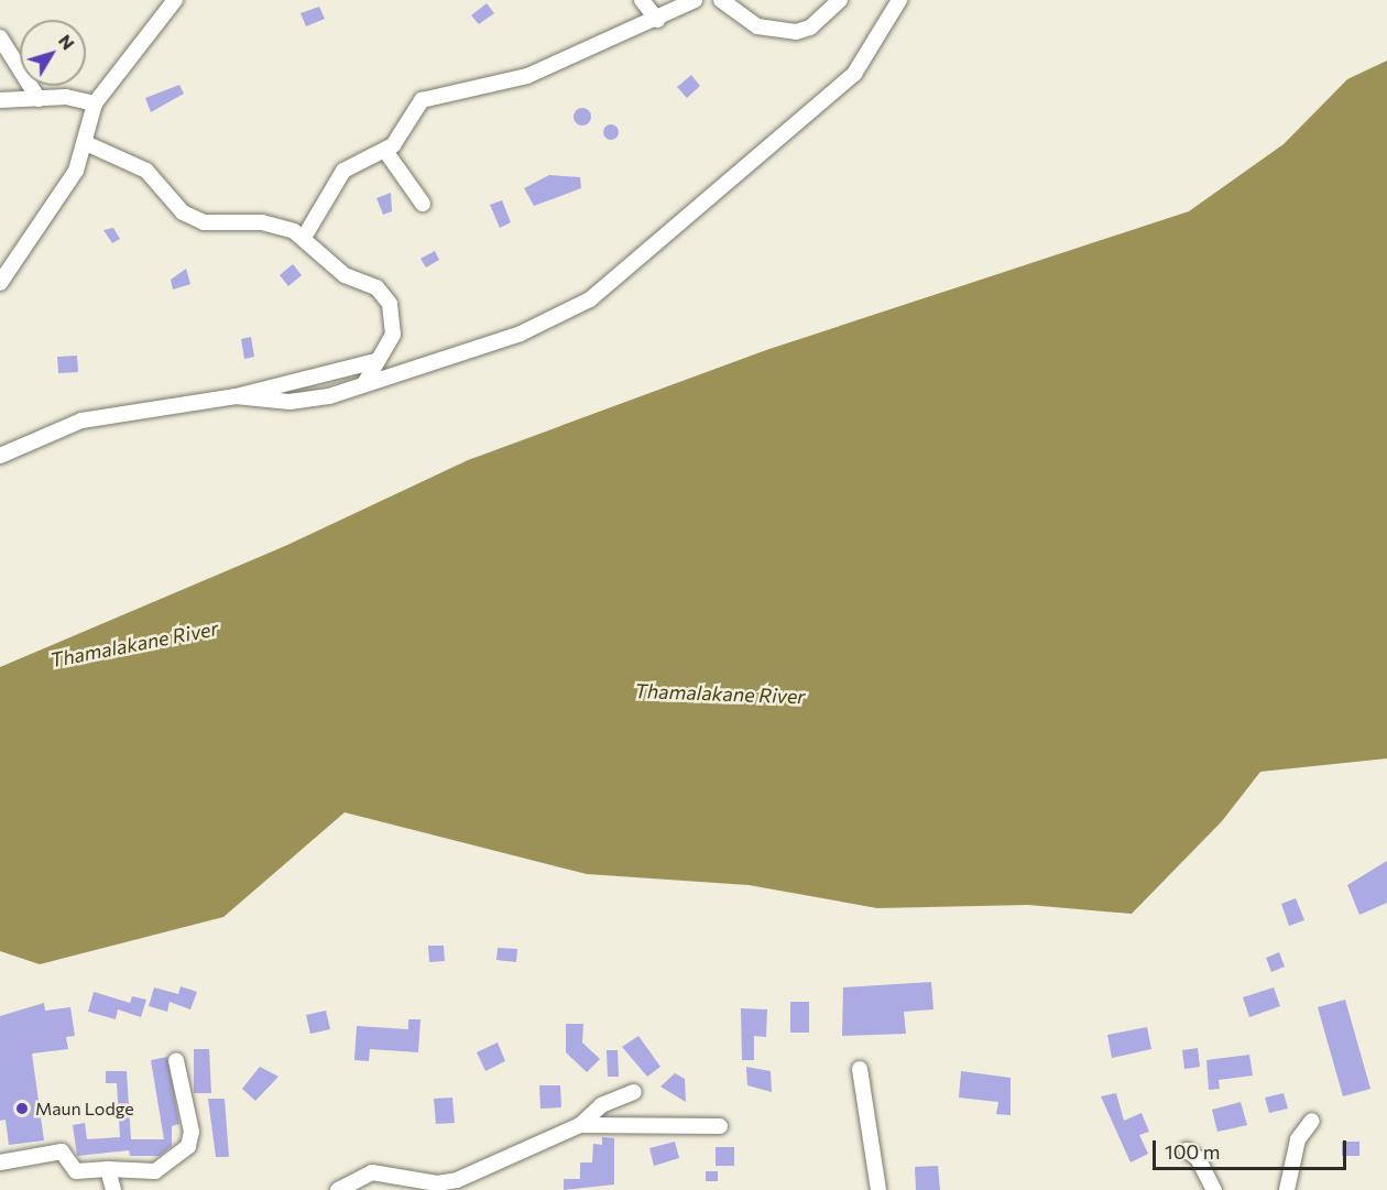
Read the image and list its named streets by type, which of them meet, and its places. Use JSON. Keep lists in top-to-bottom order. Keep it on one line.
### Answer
{"water":["Thamalakane River"],"places":["Maun Lodge"],"scale_bar":"100 m","north":"top right"}
